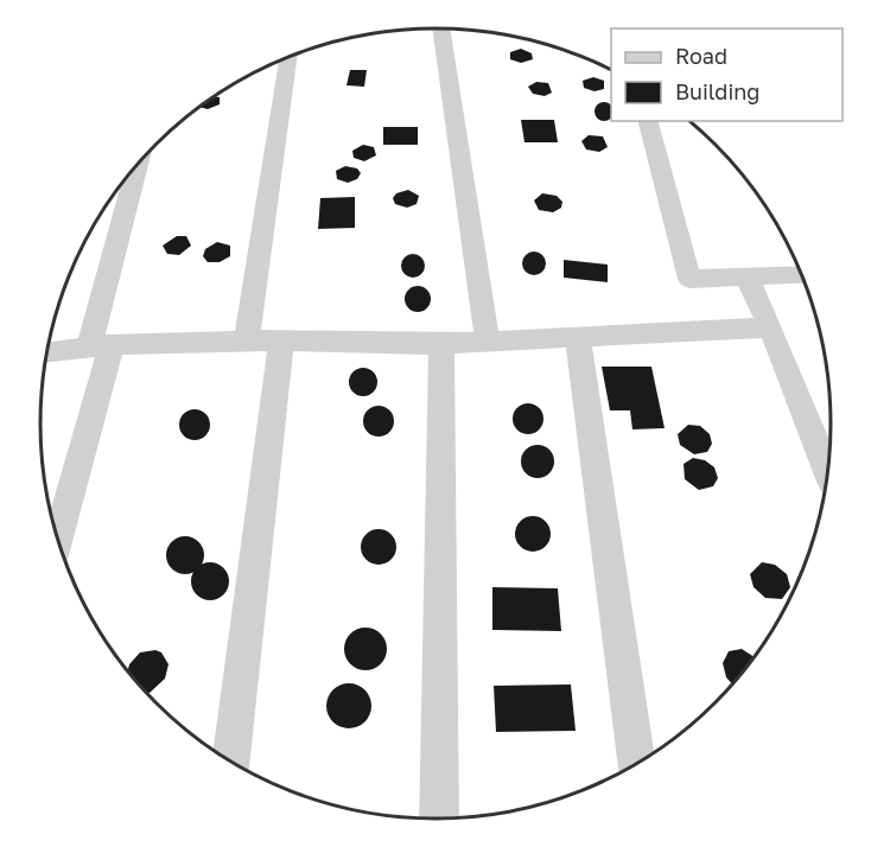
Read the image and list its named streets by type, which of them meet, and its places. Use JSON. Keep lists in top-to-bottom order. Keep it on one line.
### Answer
{"legend":["Road","Building"]}
